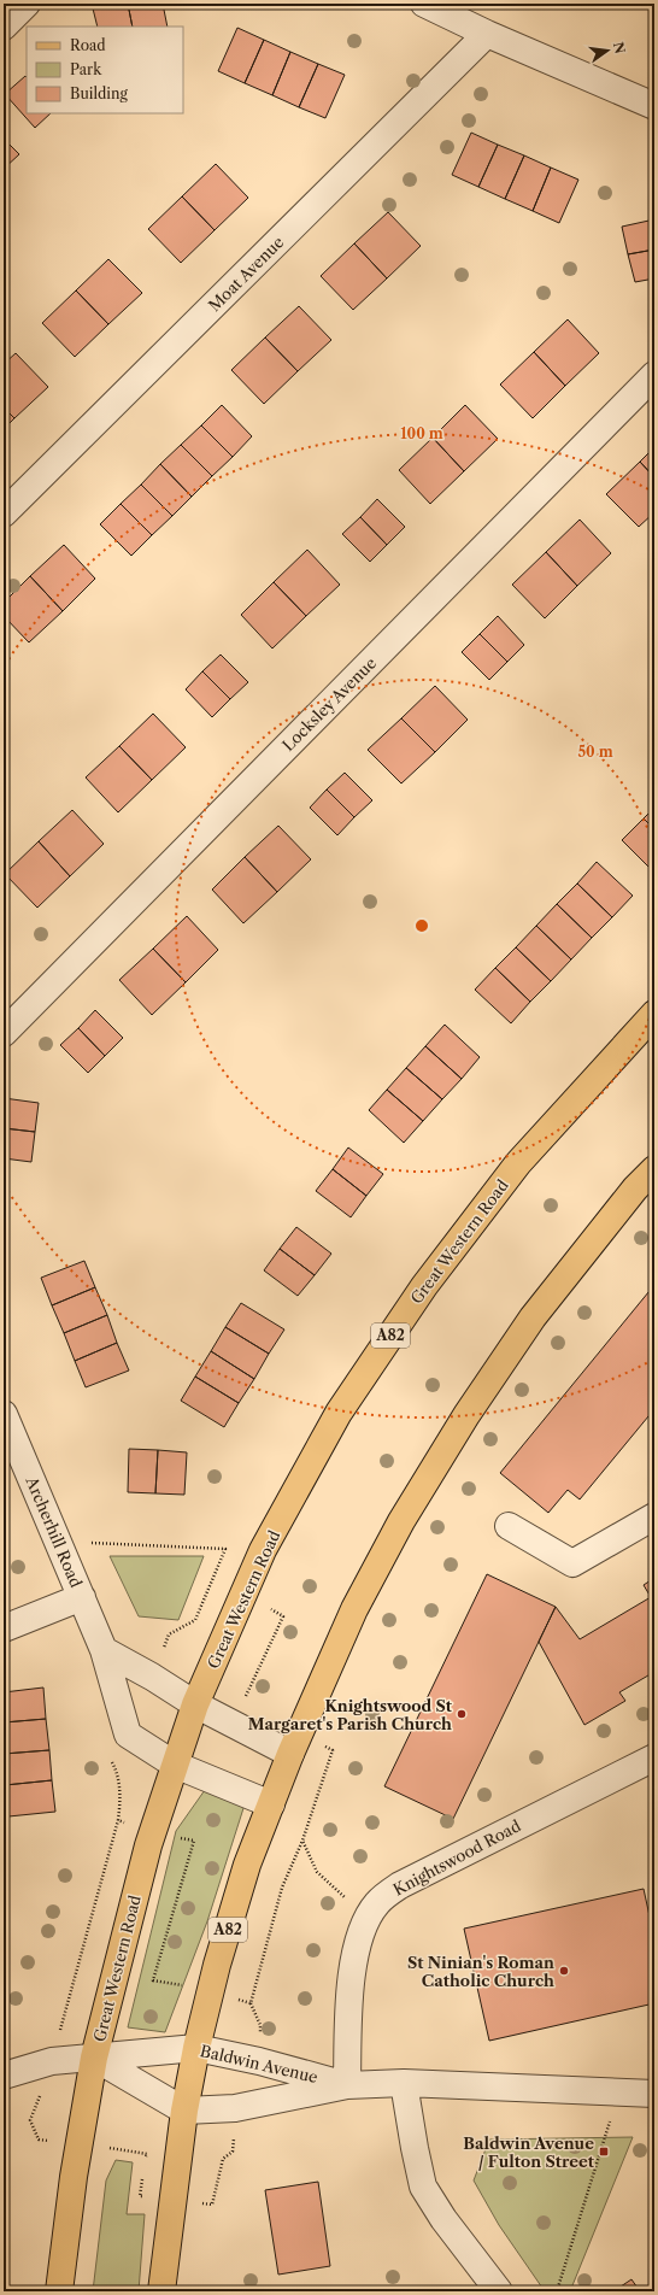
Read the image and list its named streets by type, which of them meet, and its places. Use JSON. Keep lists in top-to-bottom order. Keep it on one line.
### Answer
{"streets":{"main road":["Great Western Road","A82"],"street":["Moat Avenue","Locksley Avenue","Archerhill Road","Knightswood Road","Baldwin Avenue"]},"crossings":[["Great Western Road","Archerhill Road"],["Great Western Road","Baldwin Avenue"],["A82","Archerhill Road"],["A82","Baldwin Avenue"],["Knightswood Road","Baldwin Avenue"]],"places":{"other":["Knightswood St Margaret's Parish Church","St Ninian's Roman Catholic Church"],"transit":["Baldwin Avenue / Fulton Street"]},"legend":["Road","Park","Building"],"north":"right","rings":["100 m","50 m"]}
